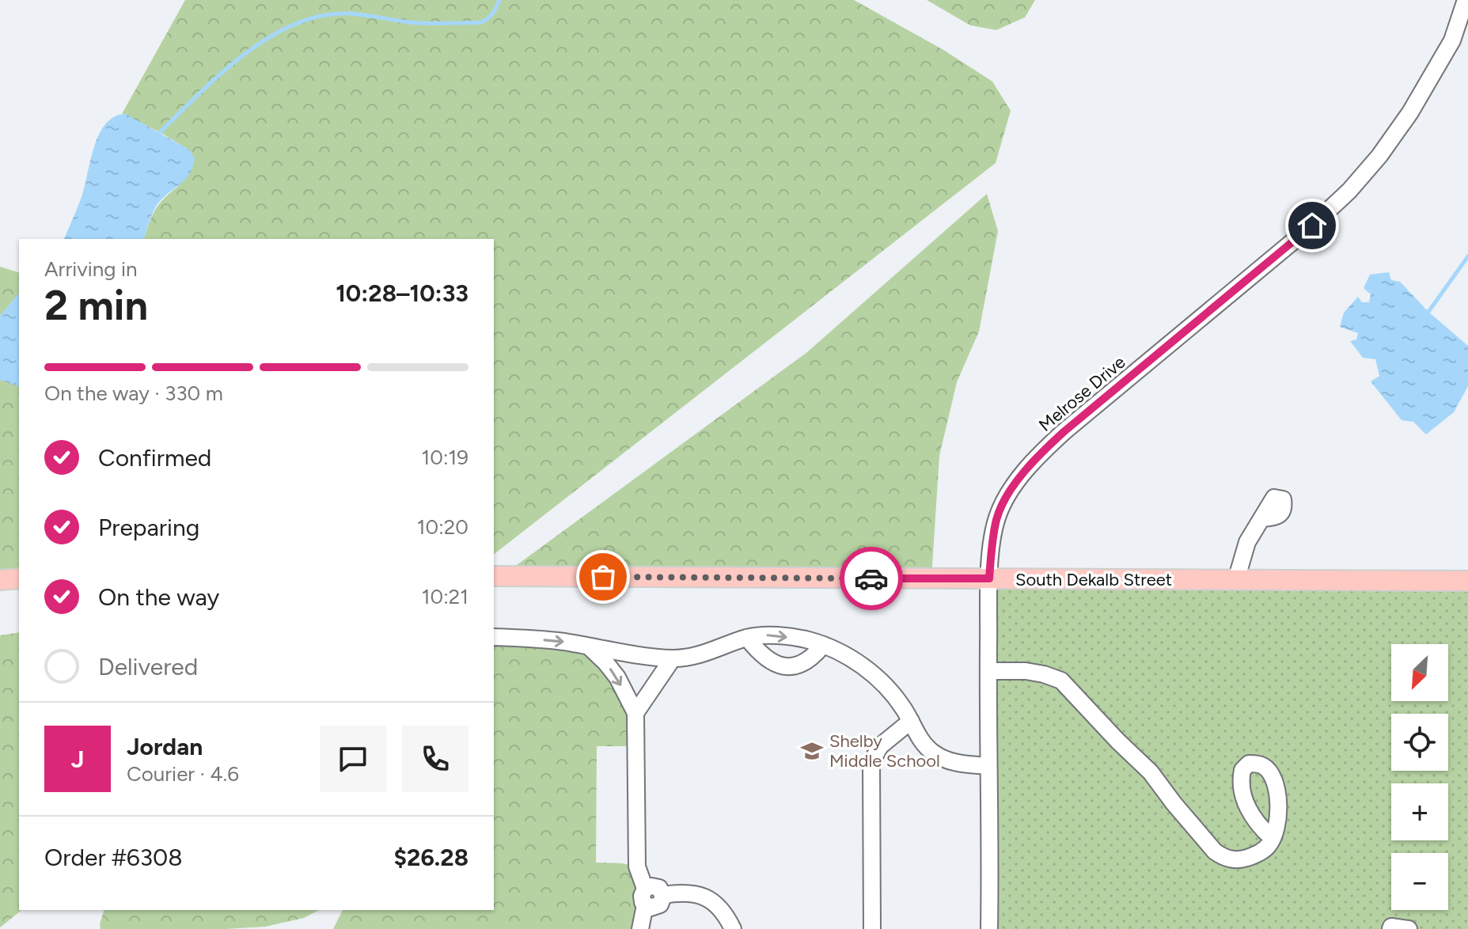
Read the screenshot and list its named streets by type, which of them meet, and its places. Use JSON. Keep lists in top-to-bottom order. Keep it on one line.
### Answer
{"streets":{"main road":["South Dekalb Street"],"street":["Melrose Drive"]},"crossings":[["Melrose Drive","South Dekalb Street"]],"places":{"school or university":["Shelby Middle School"]},"north":"bottom left","page":{"heading":["2 min","Arriving in","10:28–10:33"],"panel":["Jordan","Courier · 4.6","Order #6308","$26.28"],"bar":"On the way · 330 m","list":[["Confirmed","10:19"],["Preparing","10:20"],["On the way","10:21"],"Delivered"],"map_buttons":["+","−"],"round":"J"}}
